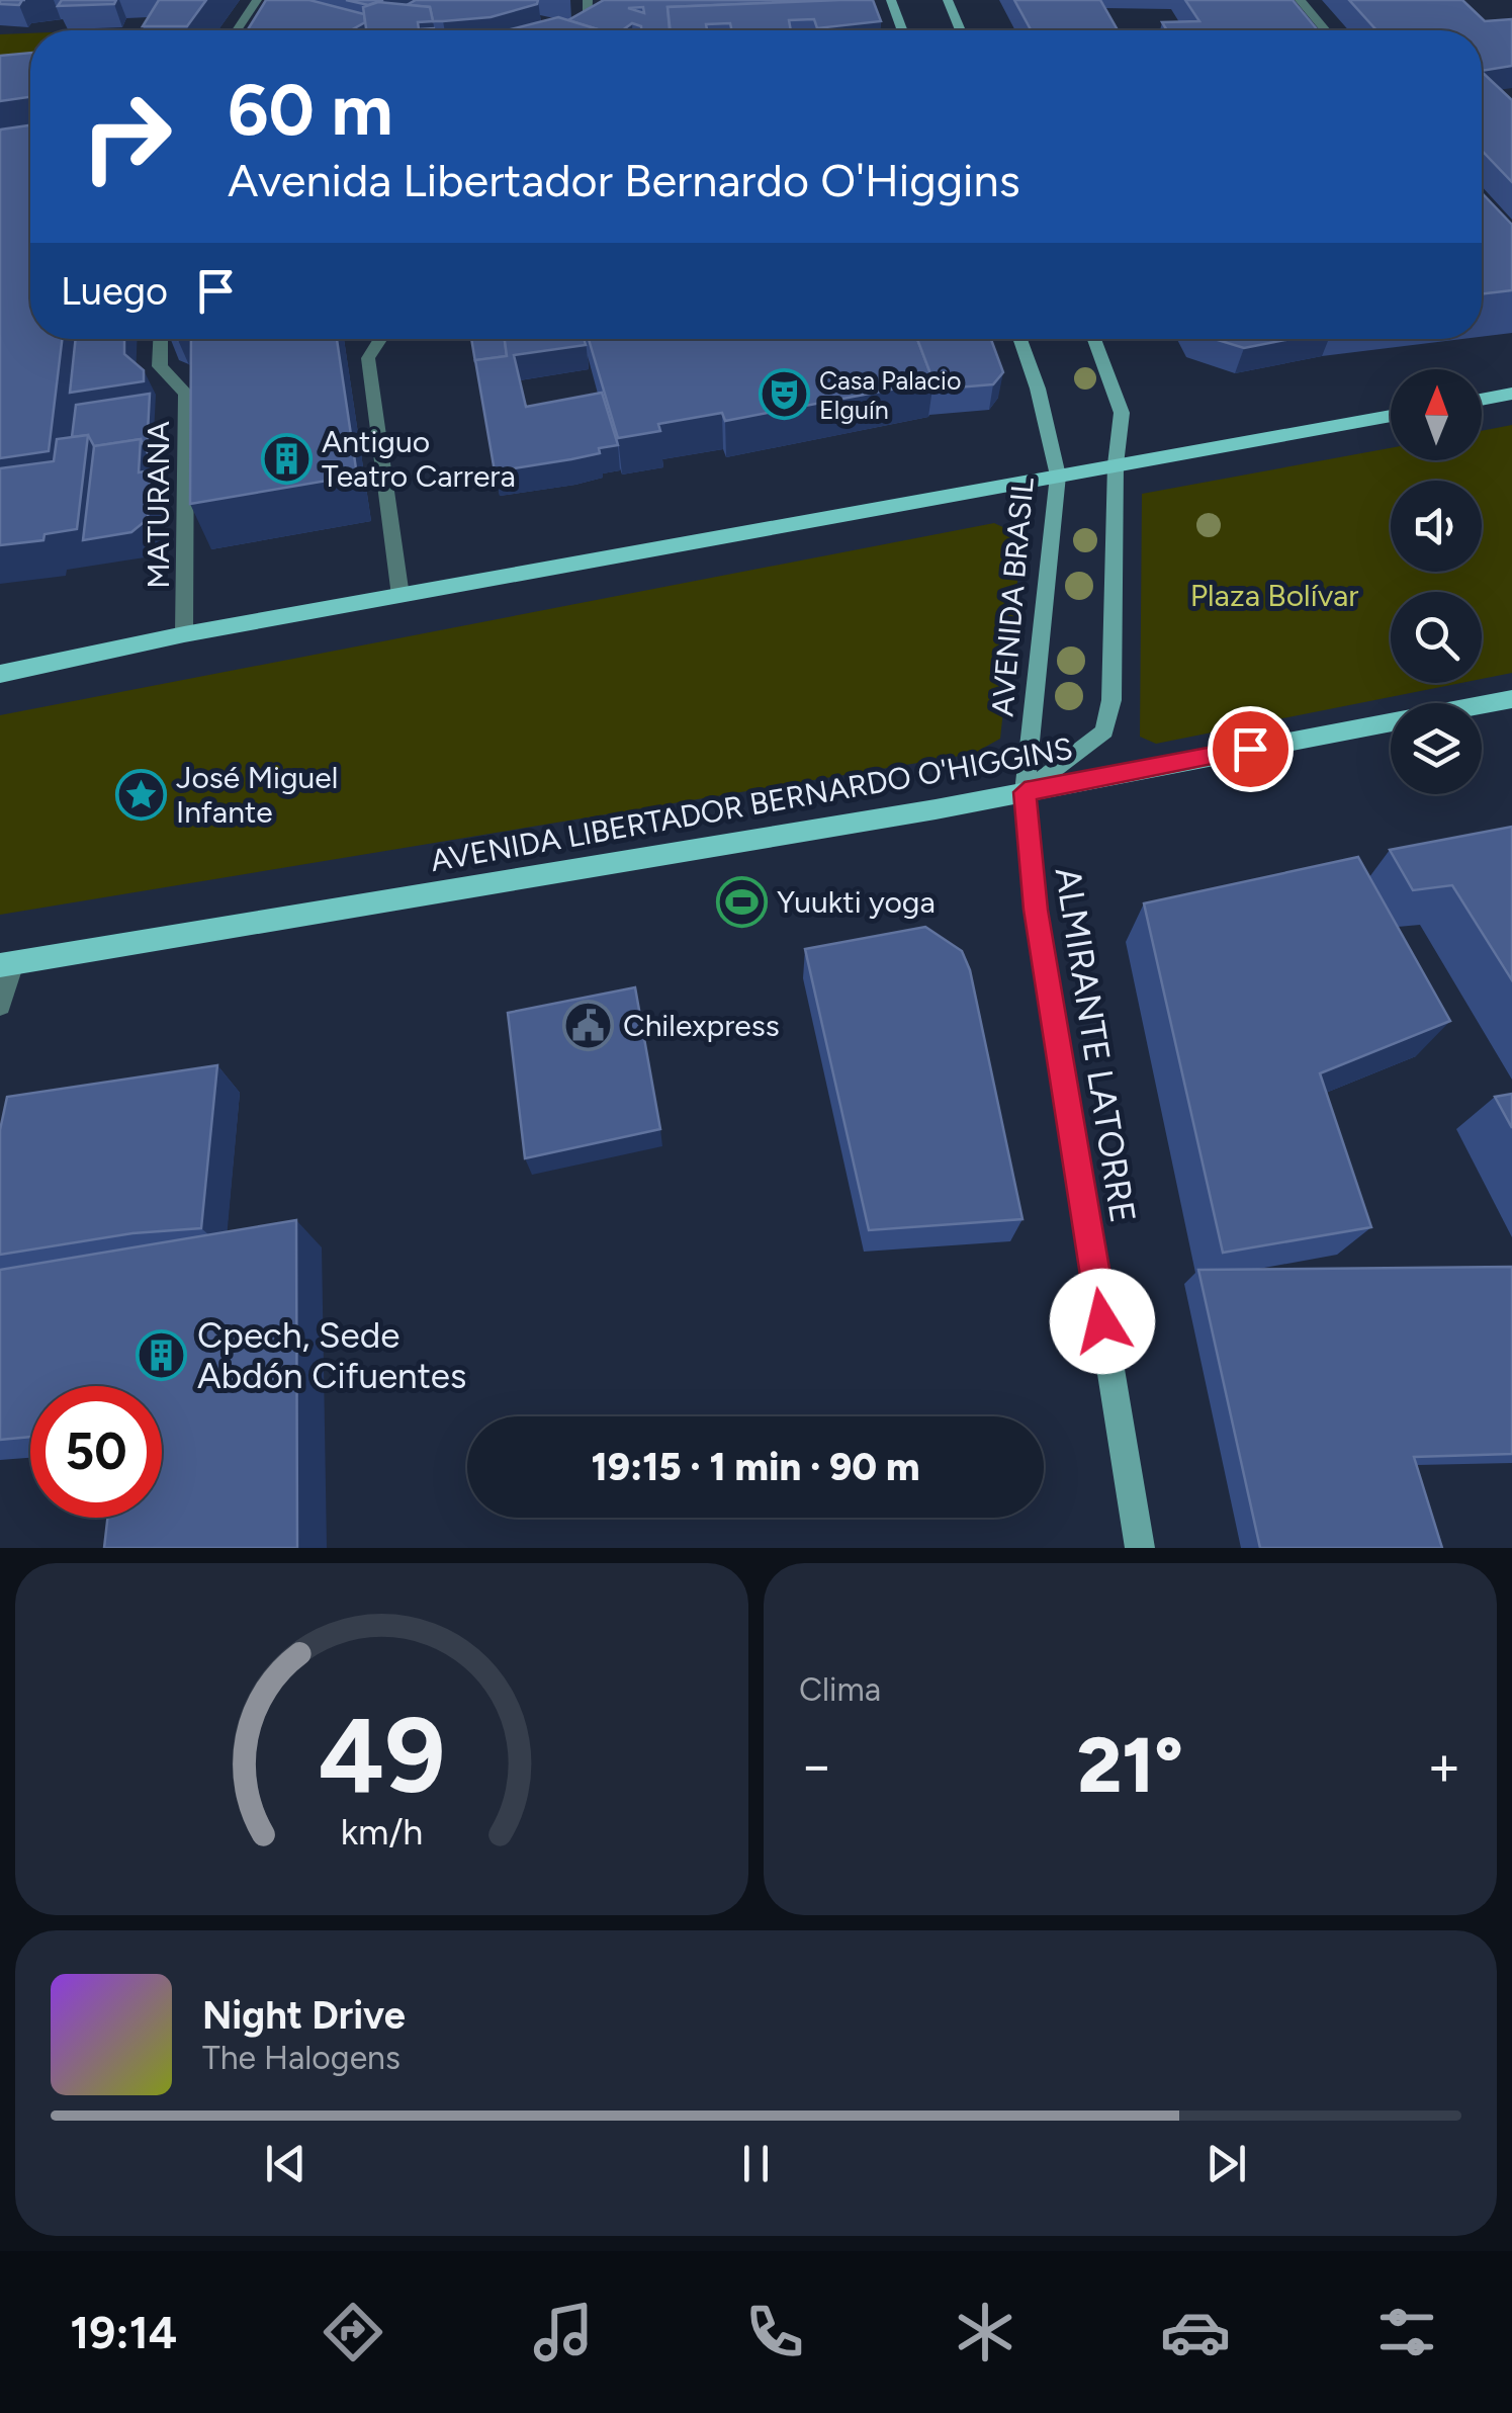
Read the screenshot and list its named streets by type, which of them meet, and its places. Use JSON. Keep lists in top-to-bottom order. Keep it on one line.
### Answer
{"streets":{"main road":["AVENIDA BRASIL","AVENIDA LIBERTADOR BERNARDO O'HIGGINS","ALMIRANTE LATORRE"],"street":["MATURANA"]},"crossings":[["AVENIDA BRASIL","AVENIDA LIBERTADOR BERNARDO O'HIGGINS"],["AVENIDA BRASIL","ALMIRANTE LATORRE"],["AVENIDA LIBERTADOR BERNARDO O'HIGGINS","ALMIRANTE LATORRE"]],"parks":["Plaza Bolívar"],"places":{"theatre":["Casa Palacio Elguín"],"building":["Antiguo Teatro Carrera","Cpech, Sede Abdón Cifuentes"],"place":["José Miguel Infante"],"sports":["Yuukti yoga"],"public building":["Chilexpress"]},"north":"top","page":{"turn":["60 m","Avenida Libertador Bernardo O'Higgins"],"then":"Luego","limit":"50","trip":"19:15 · 1 min · 90 m","tile":"Clima","heat":["−","21°","+"],"song":["Night Drive","The Halogens"],"tabs":"19:14","gauge":["49","km/h"]}}
